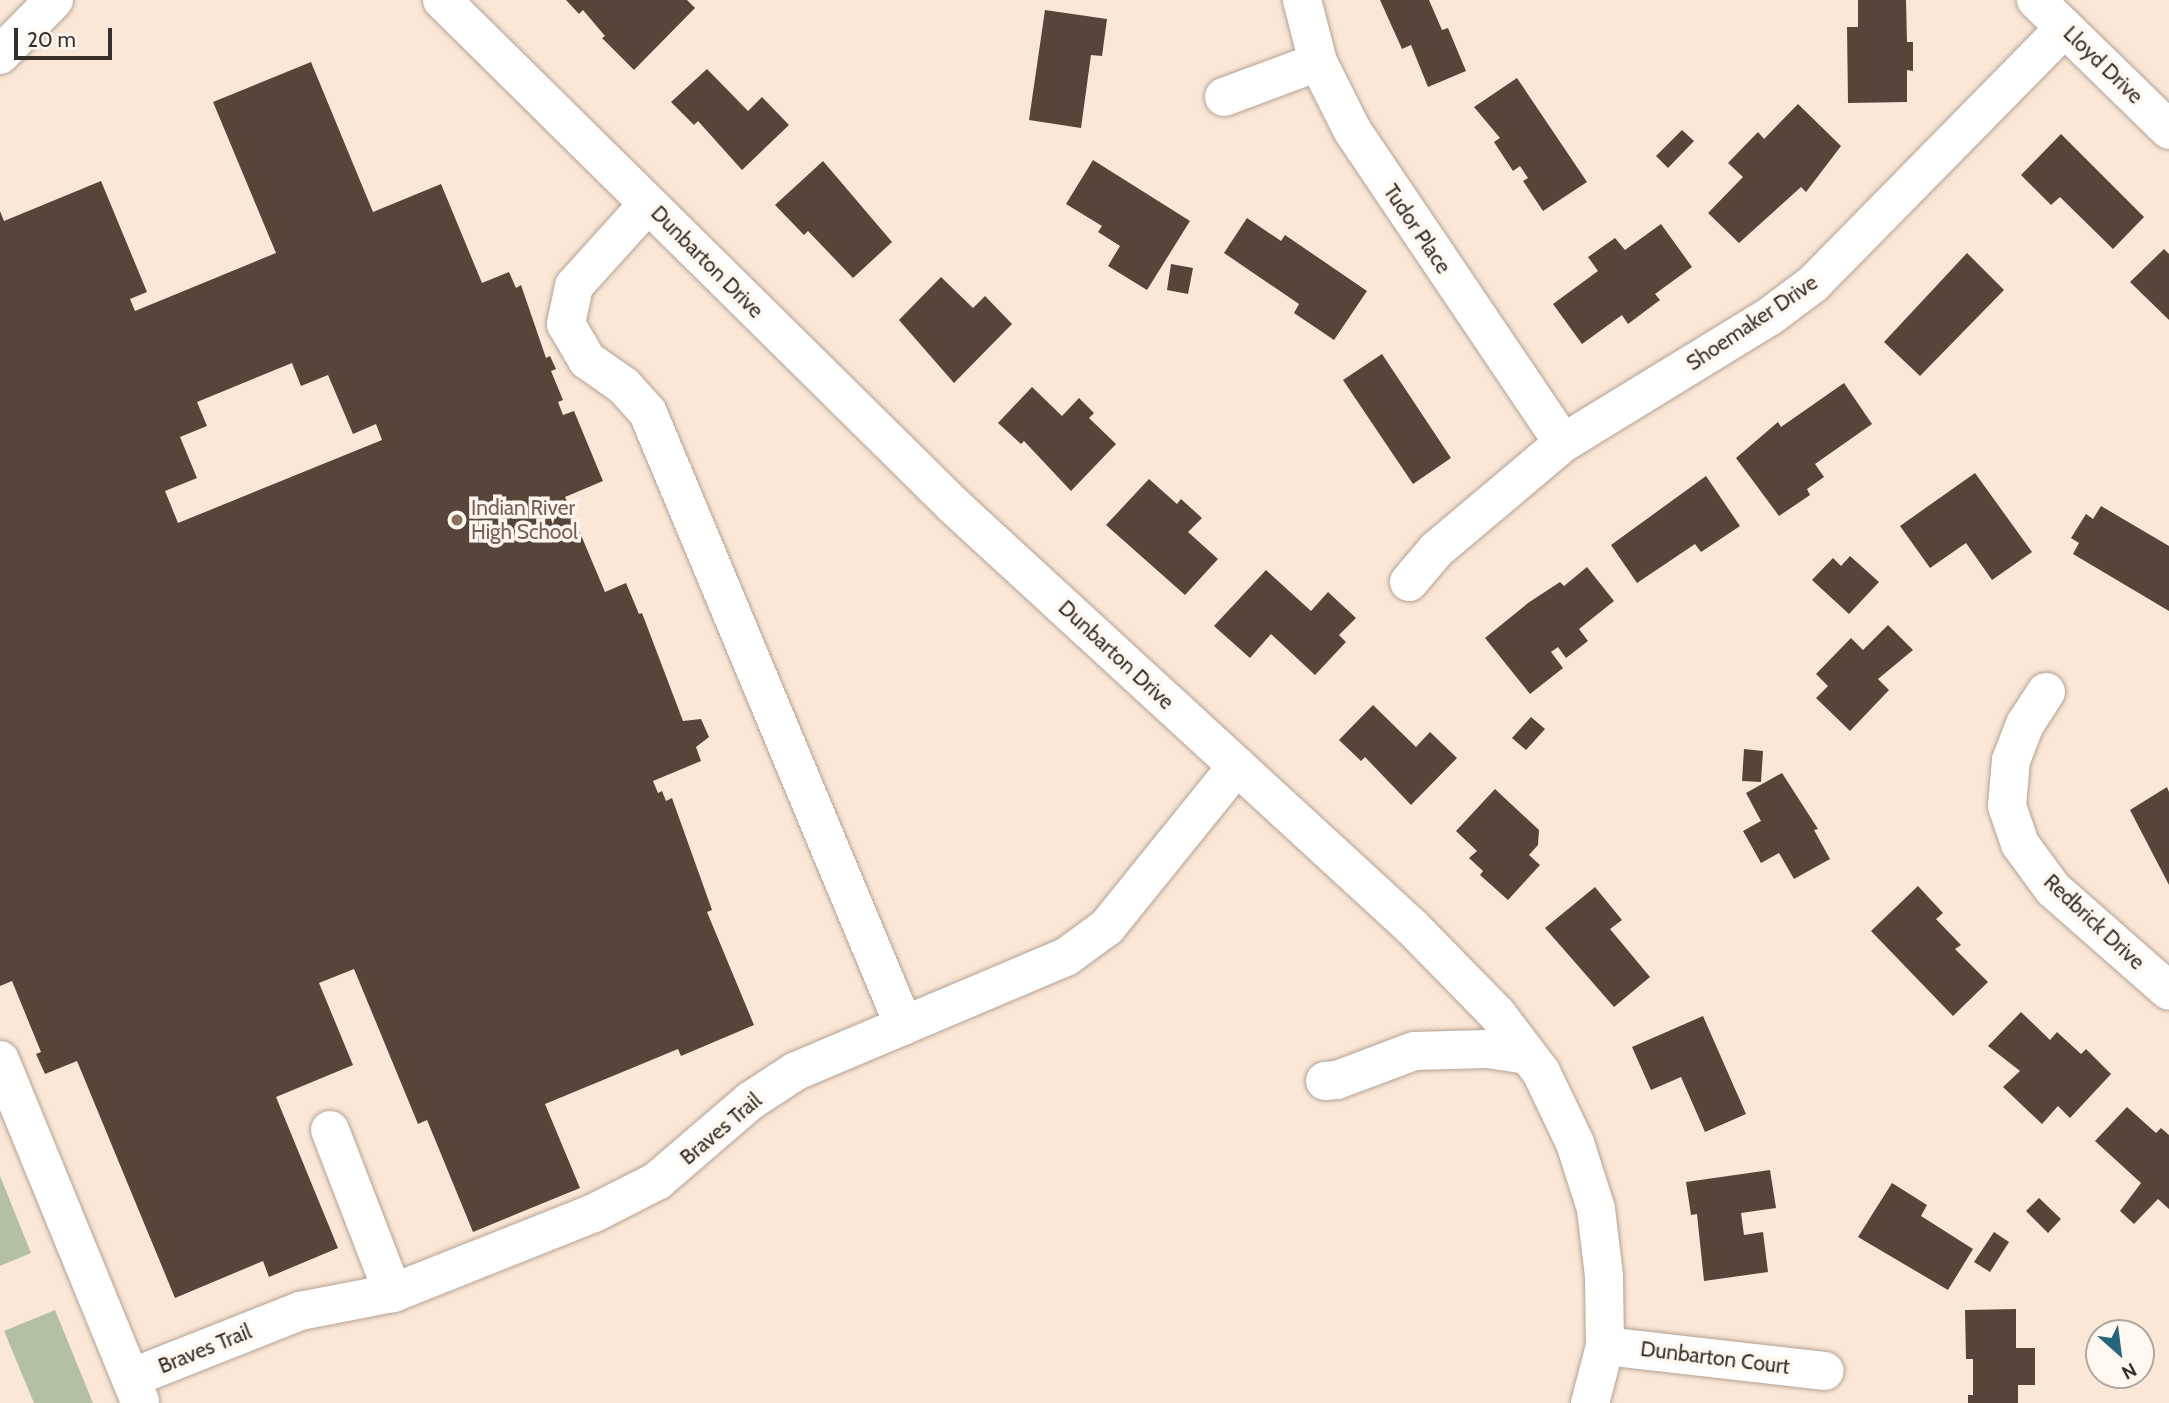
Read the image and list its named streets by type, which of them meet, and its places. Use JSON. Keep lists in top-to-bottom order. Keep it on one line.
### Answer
{"streets":{"street":["Lloyd Drive","Tudor Place","Dunbarton Drive","Shoemaker Drive","Redbrick Drive","Braves Trail","Dunbarton Court"]},"crossings":[["Lloyd Drive","Shoemaker Drive"],["Tudor Place","Shoemaker Drive"],["Dunbarton Drive","Braves Trail"],["Dunbarton Drive","Dunbarton Court"]],"places":["Indian River High School"],"scale_bar":"20 m","north":"bottom right"}
